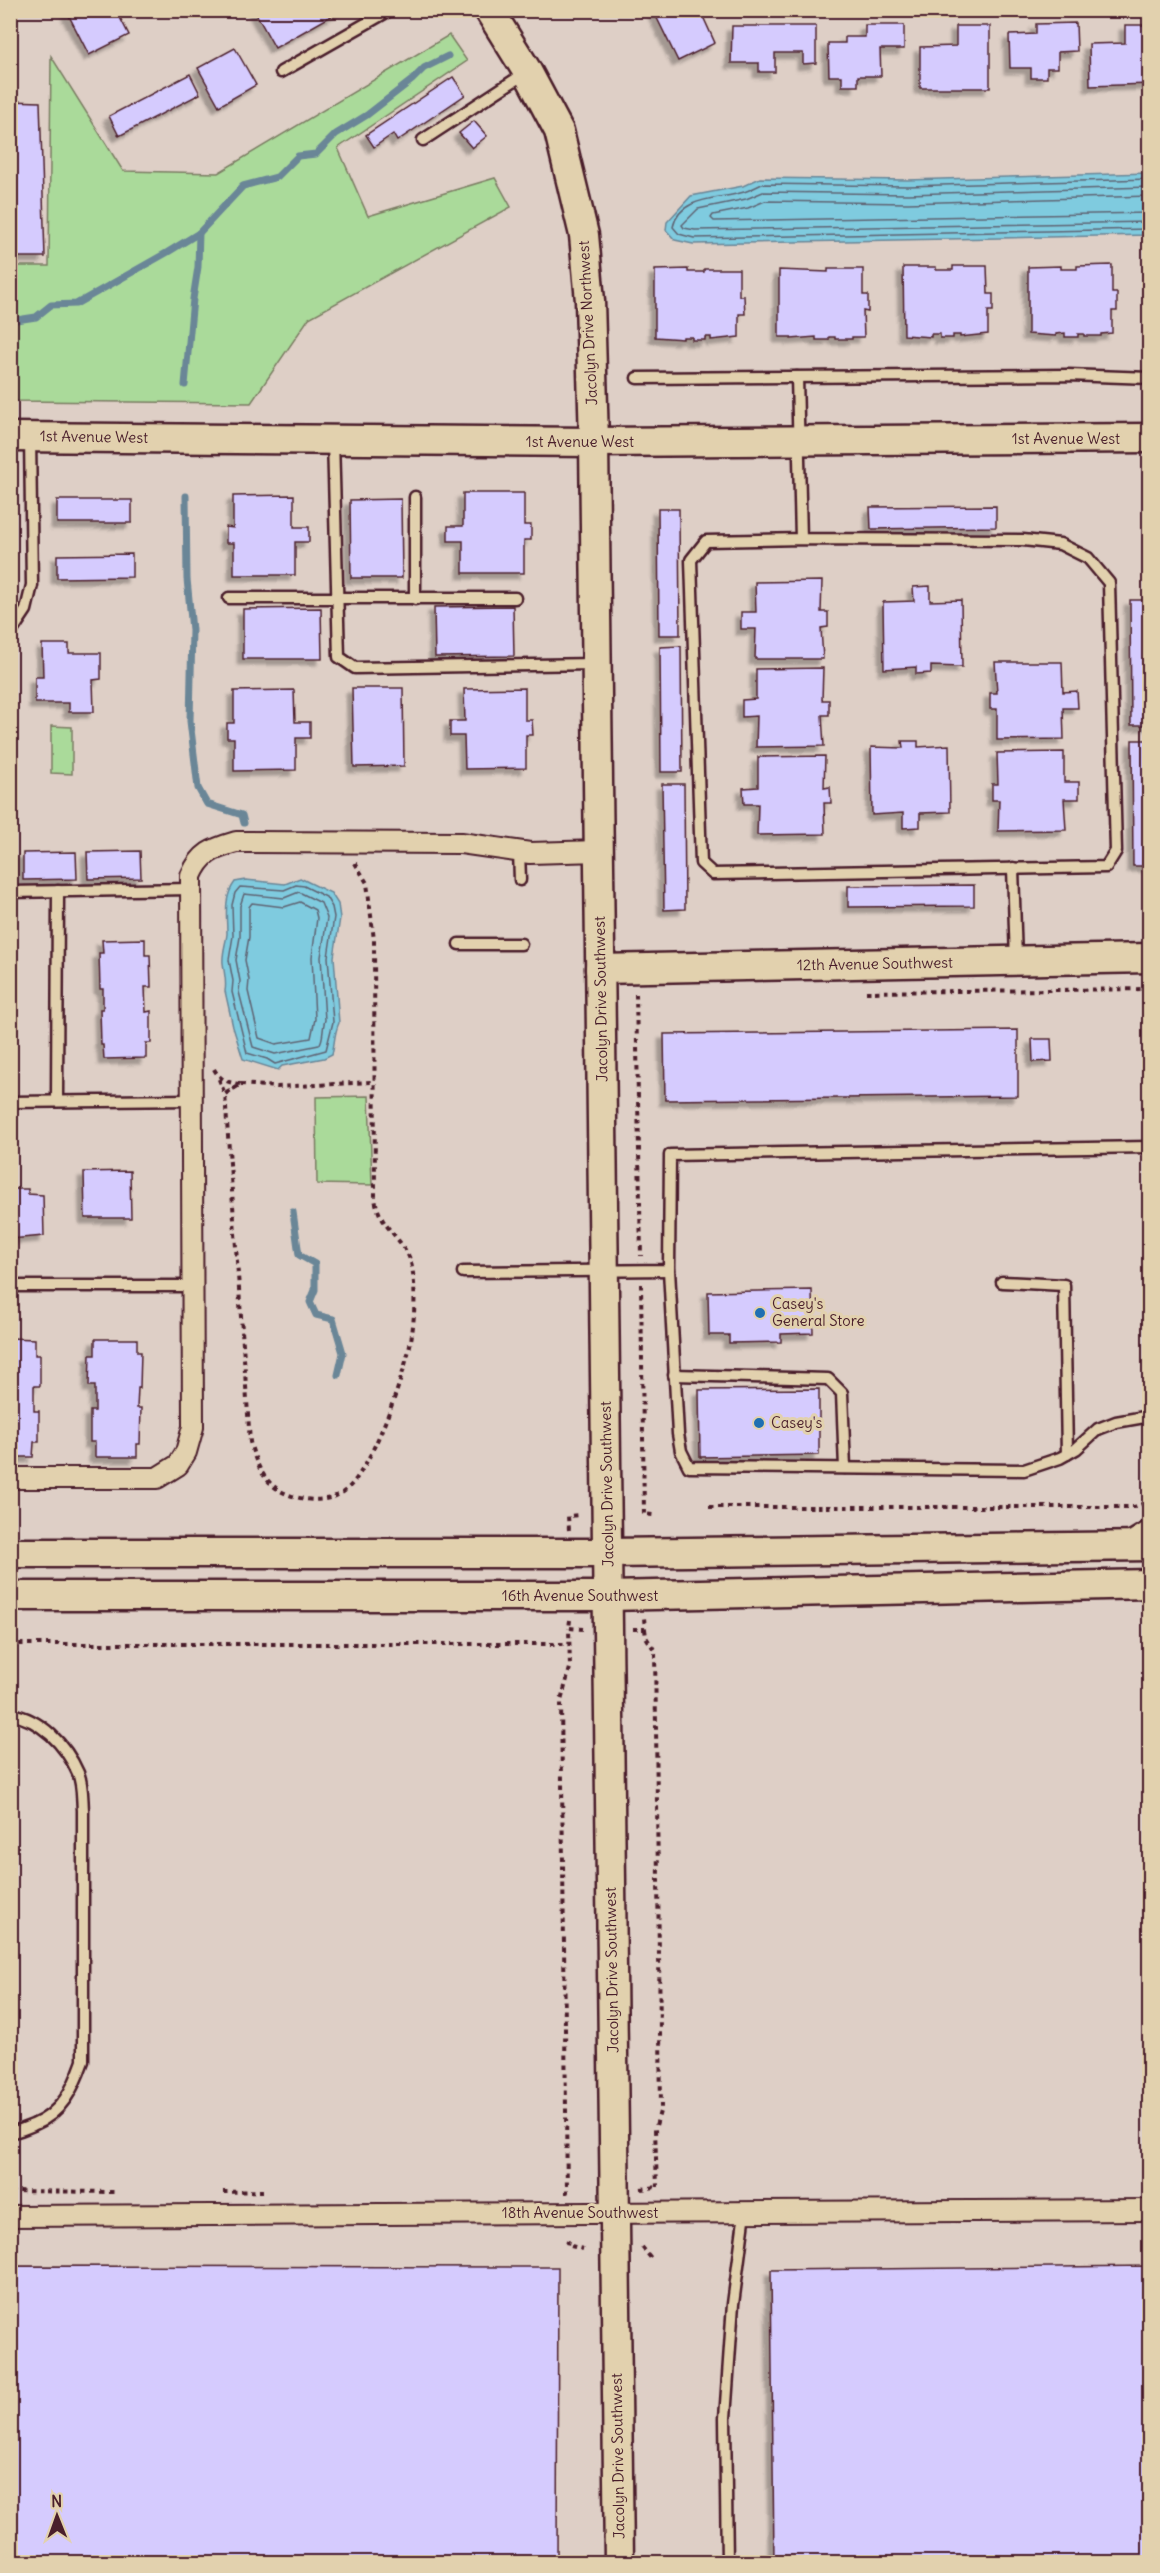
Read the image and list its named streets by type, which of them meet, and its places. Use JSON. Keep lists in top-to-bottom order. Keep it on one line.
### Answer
{"streets":{"street":["Jacolyn Drive Northwest","1st Avenue West","12th Avenue Southwest","Jacolyn Drive Southwest","16th Avenue Southwest","18th Avenue Southwest"]},"crossings":[["Jacolyn Drive Northwest","1st Avenue West"],["Jacolyn Drive Northwest","Jacolyn Drive Southwest"],["1st Avenue West","Jacolyn Drive Southwest"],["12th Avenue Southwest","Jacolyn Drive Southwest"],["Jacolyn Drive Southwest","16th Avenue Southwest"],["Jacolyn Drive Southwest","18th Avenue Southwest"]],"places":["Casey's General Store","Casey's"],"north":"top"}
